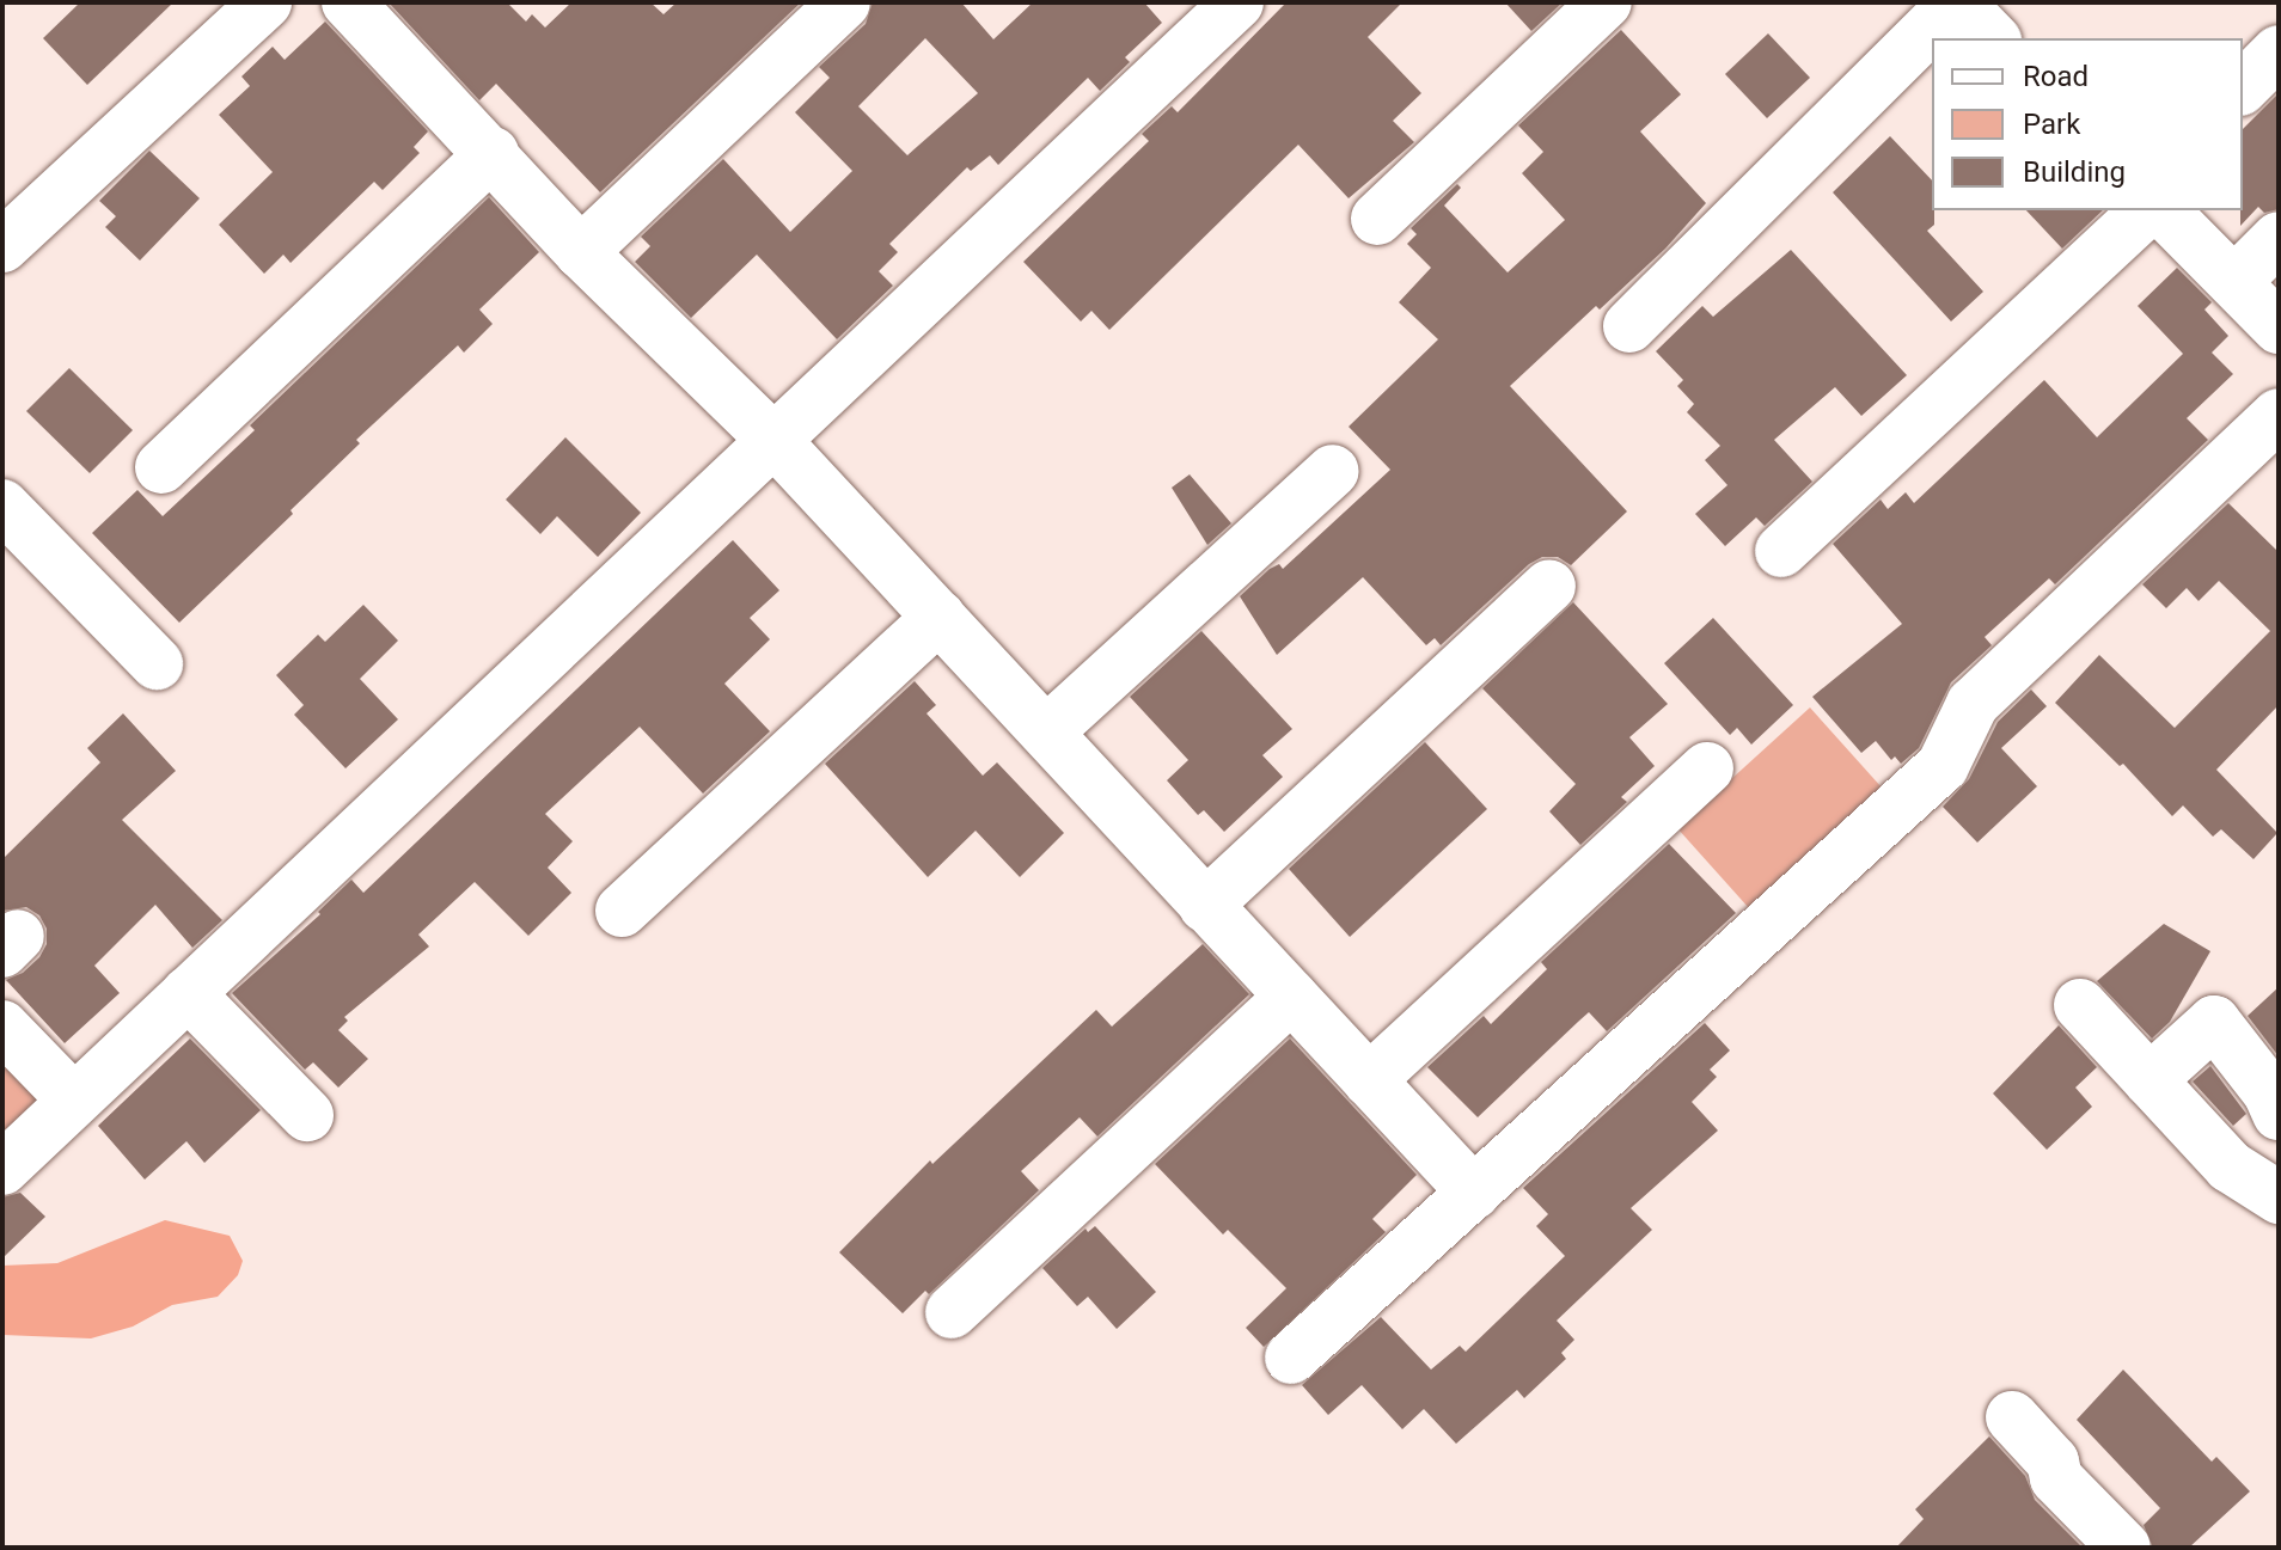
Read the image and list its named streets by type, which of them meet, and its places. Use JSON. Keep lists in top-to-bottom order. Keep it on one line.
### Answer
{"legend":["Road","Park","Building"]}
